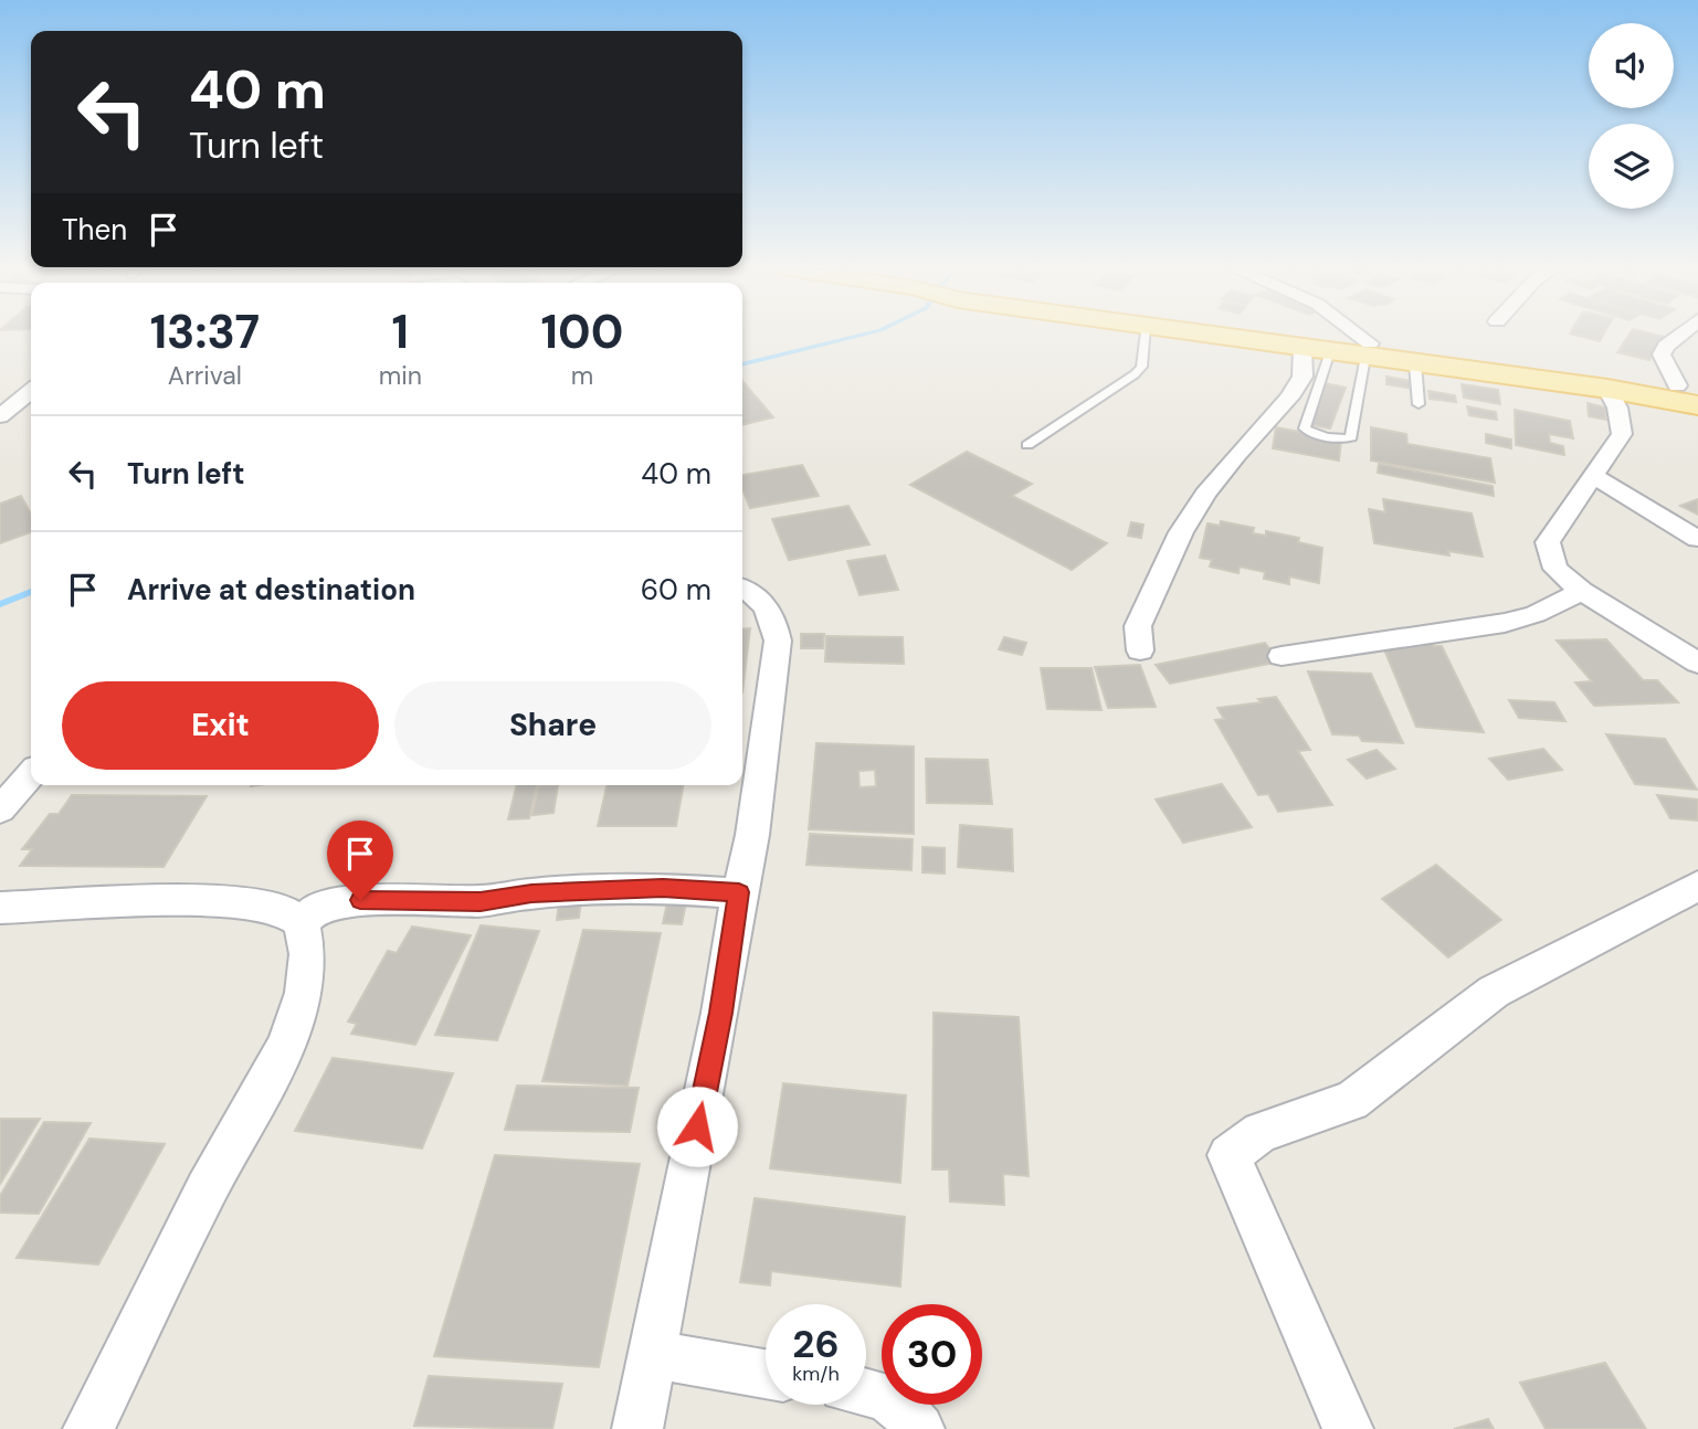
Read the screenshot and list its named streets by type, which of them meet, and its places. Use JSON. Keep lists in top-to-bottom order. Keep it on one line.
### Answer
{"page":{"turn":["40 m","Turn left"],"then":"Then","eta":["13:37","Arrival","1","min","100","m"],"list":[{"name":"Turn left","value":"40 m"},{"name":"Arrive at destination","value":"60 m"}],"buttons":["Exit","Share"],"speed":"26 km/h","limit":"30"}}
